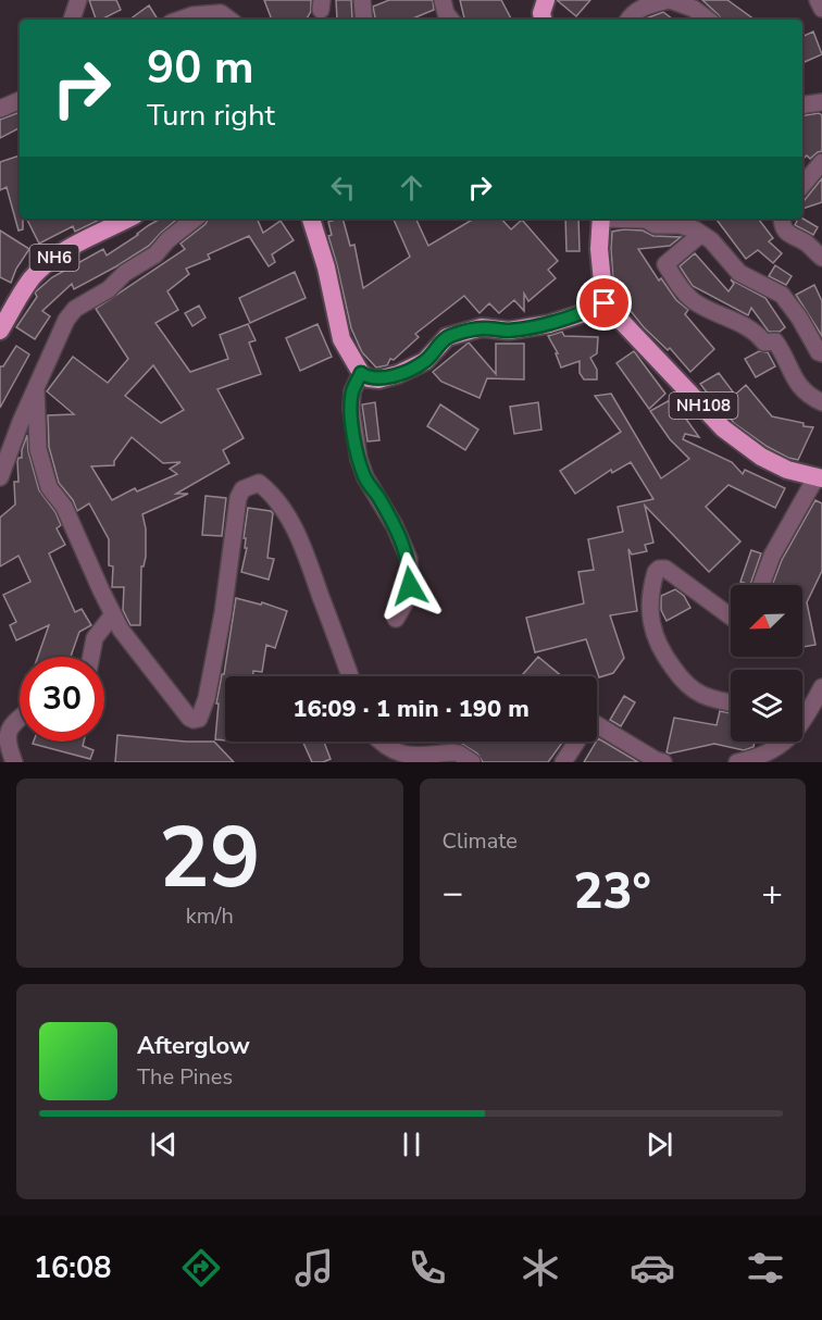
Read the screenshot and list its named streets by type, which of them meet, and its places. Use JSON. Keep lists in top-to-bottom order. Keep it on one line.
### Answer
{"streets":{"highway":["NH6","NH108"]},"north":"bottom left","page":{"turn":["90 m","Turn right"],"limit":"30","trip":"16:09 · 1 min · 190 m","tile":[["29","km/h"],"Climate"],"heat":["−","23°","+"],"song":["Afterglow","The Pines"],"tabs":"16:08"}}
